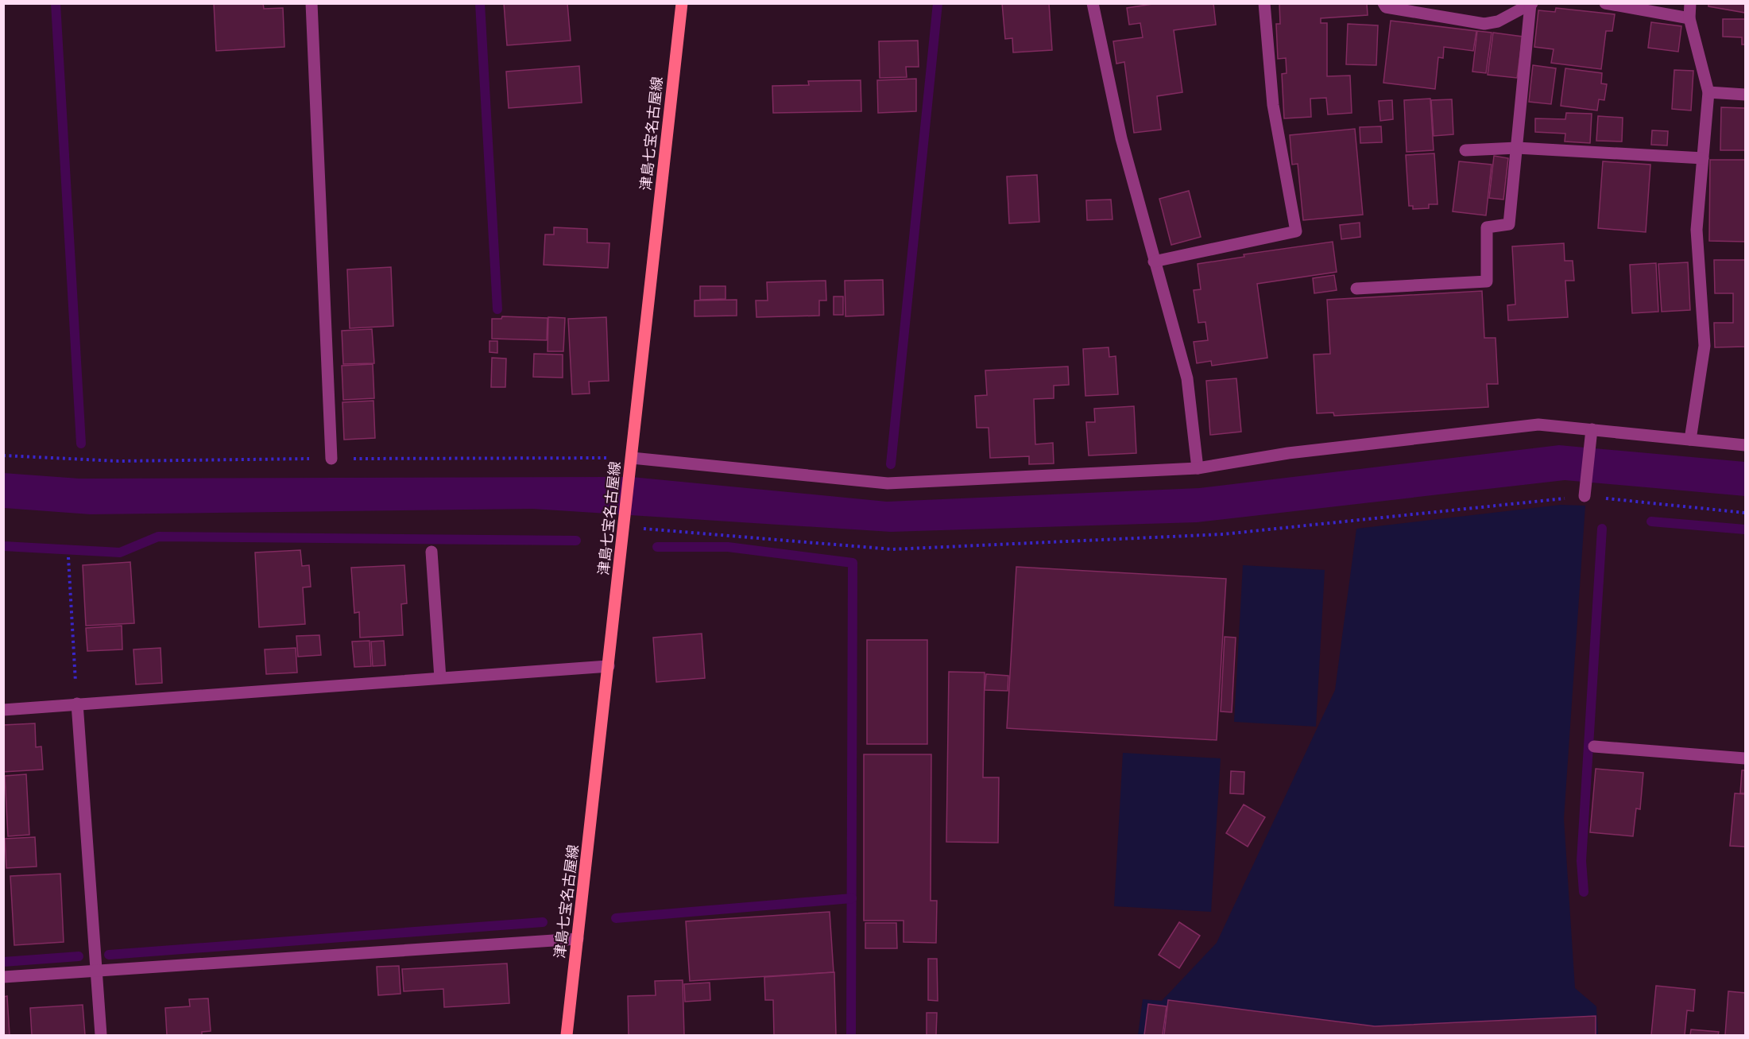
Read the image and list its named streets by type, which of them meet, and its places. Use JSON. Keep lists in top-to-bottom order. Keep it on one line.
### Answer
{"streets":{"main road":["津島七宝名古屋線"]}}
